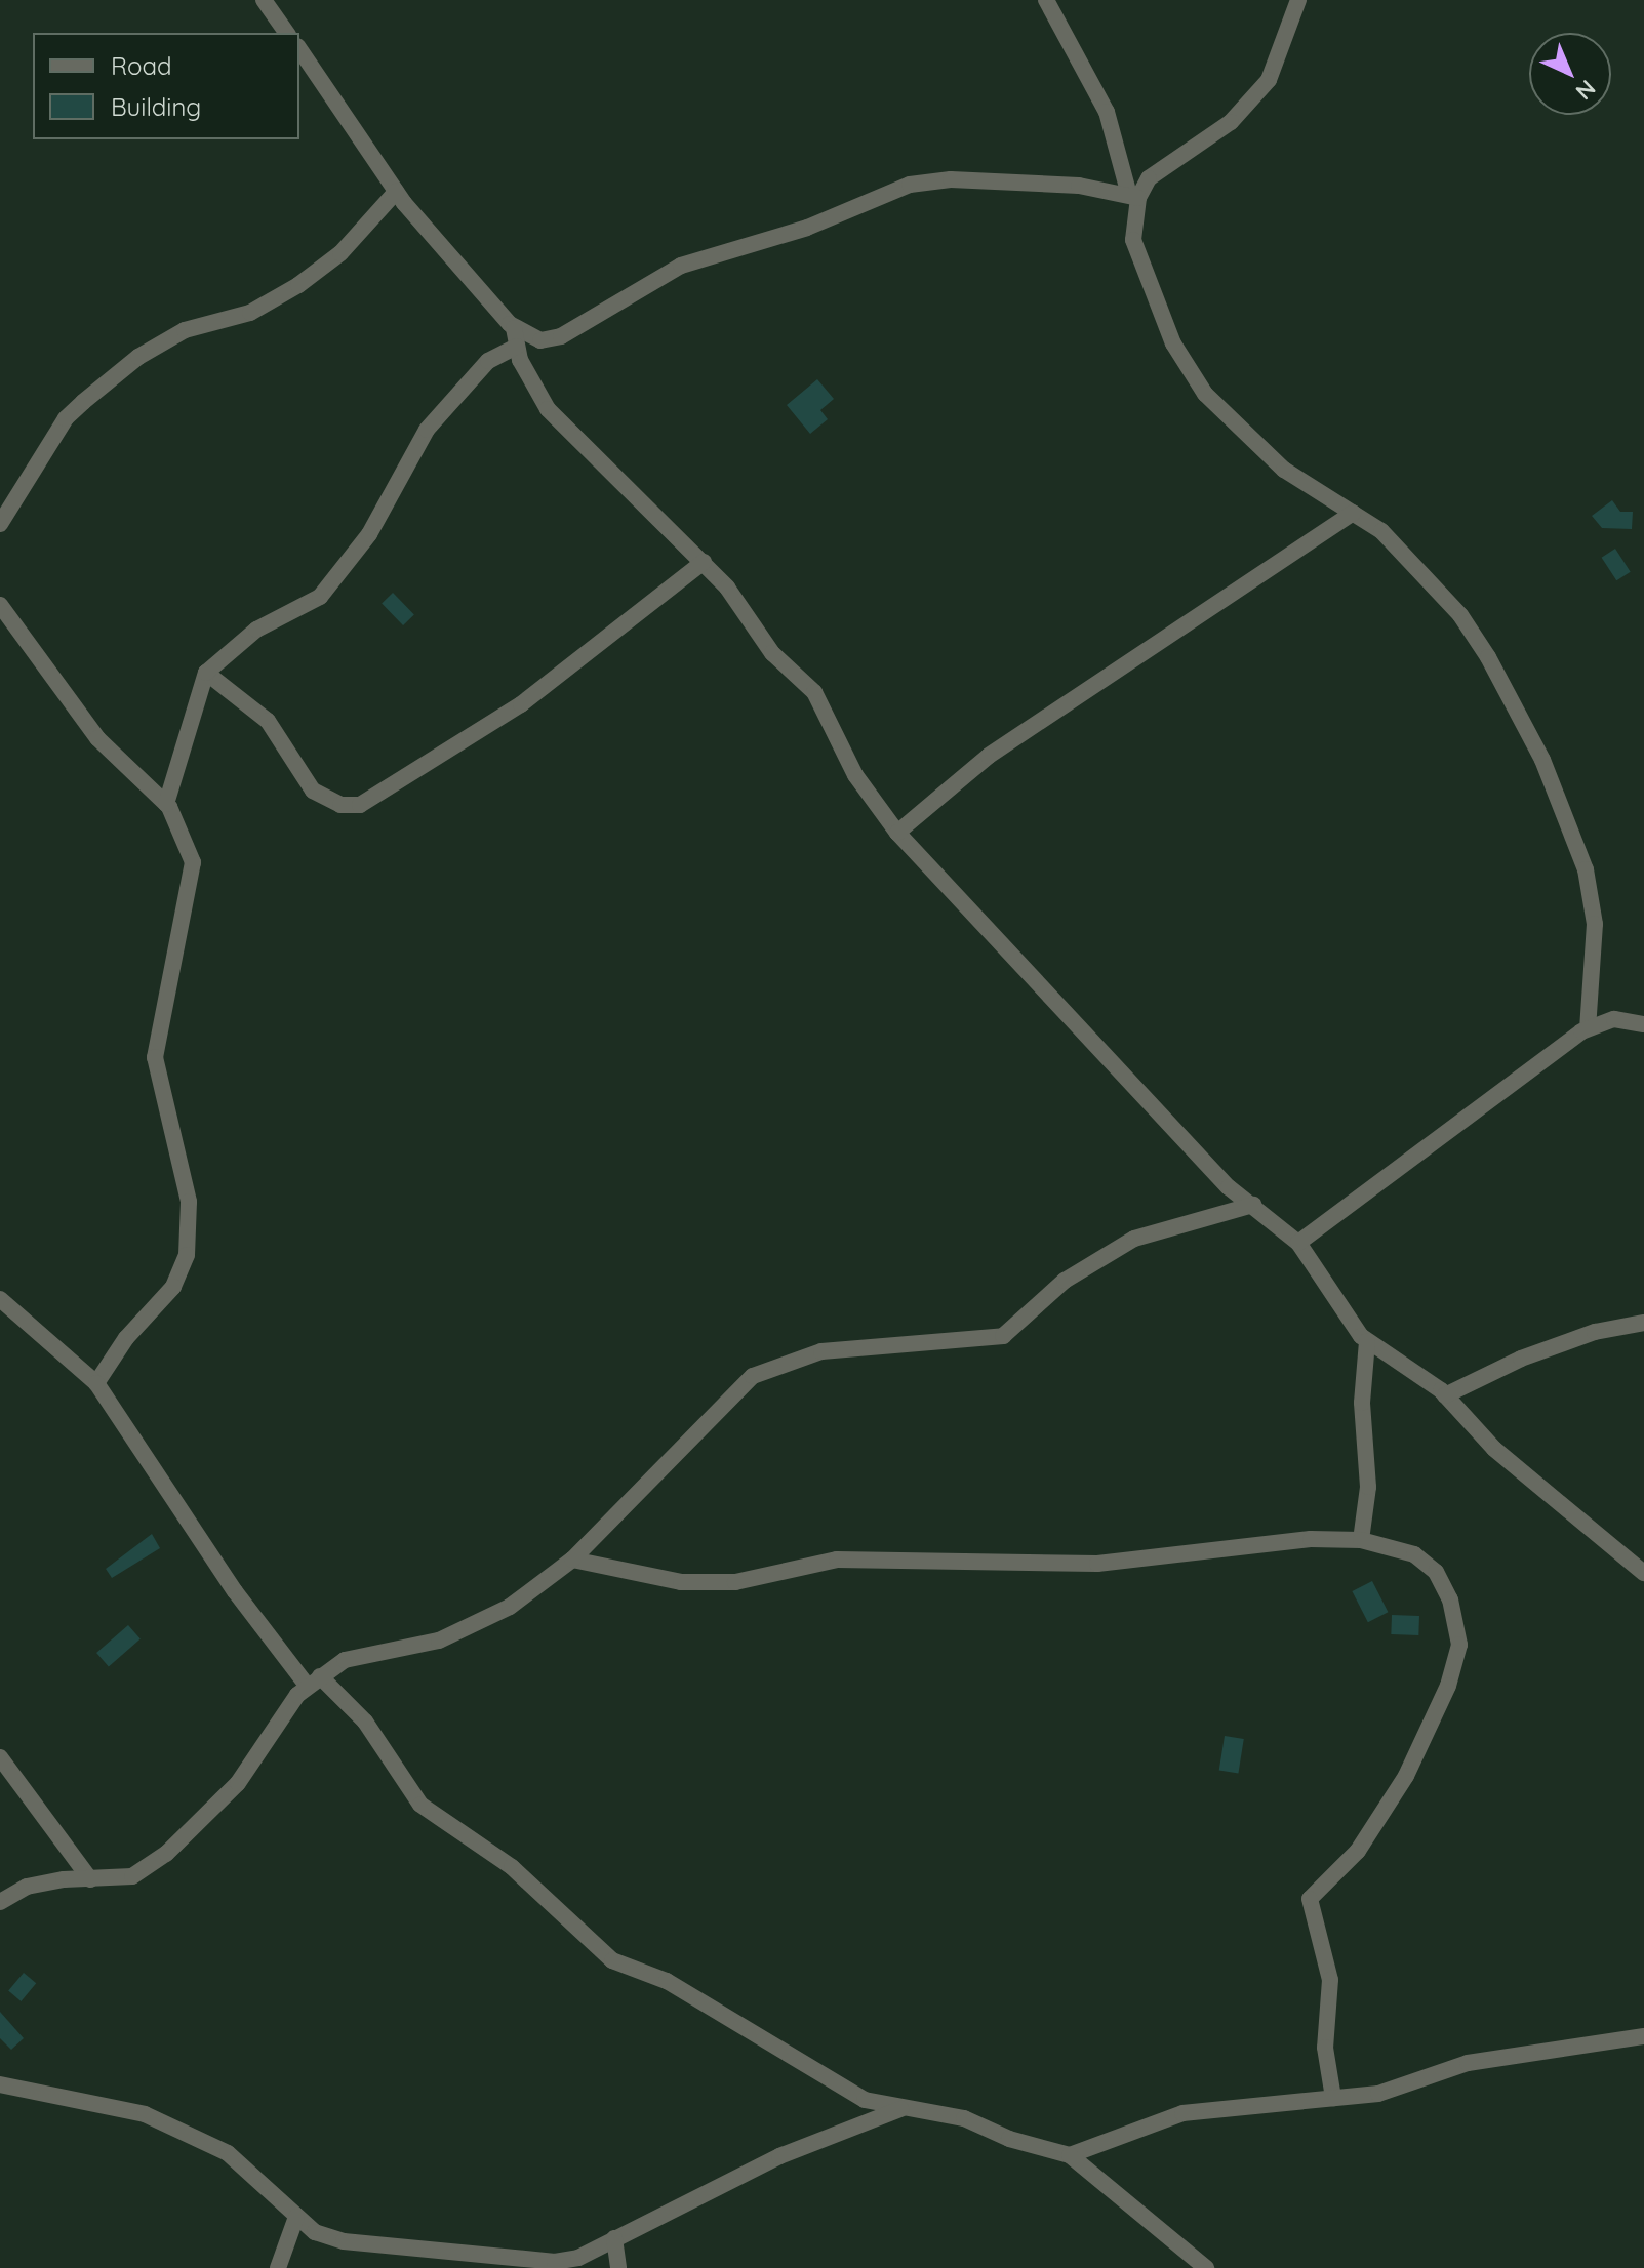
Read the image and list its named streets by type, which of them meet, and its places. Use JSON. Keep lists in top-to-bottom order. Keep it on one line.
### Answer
{"legend":["Road","Building"],"north":"bottom right"}
